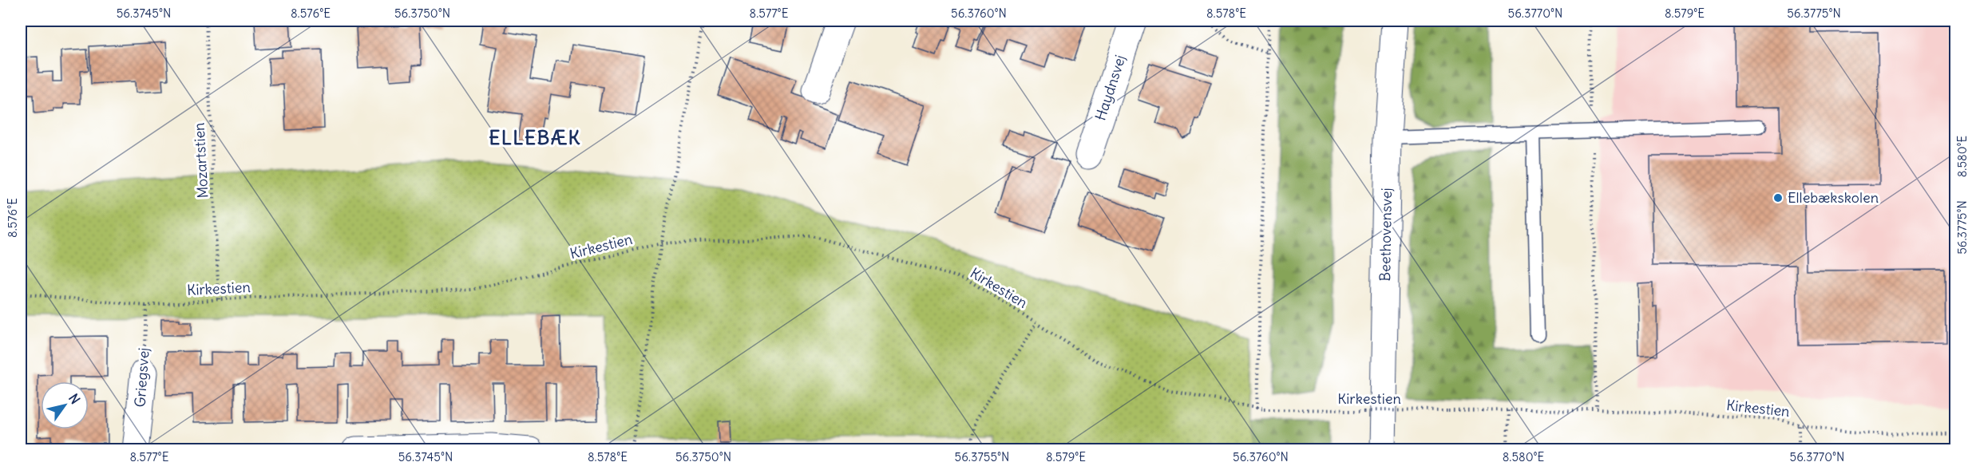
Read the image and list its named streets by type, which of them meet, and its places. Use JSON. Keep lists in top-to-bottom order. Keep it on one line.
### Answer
{"streets":{"street":["Haydnsvej","Beethovensvej","Griegsvej"],"path":["Mozartstien","Kirkestien"]},"crossings":[["Mozartstien","Kirkestien"],["Kirkestien","Griegsvej"]],"districts":["ELLEBÆK"],"places":["Ellebækskolen"],"north":"top right","coordinates":["56.3745°N","8.576°E","56.3750°N","8.577°E","56.3760°N","8.578°E","56.3770°N","8.579°E","56.3775°N","8.580°E","56.3755°N"]}
